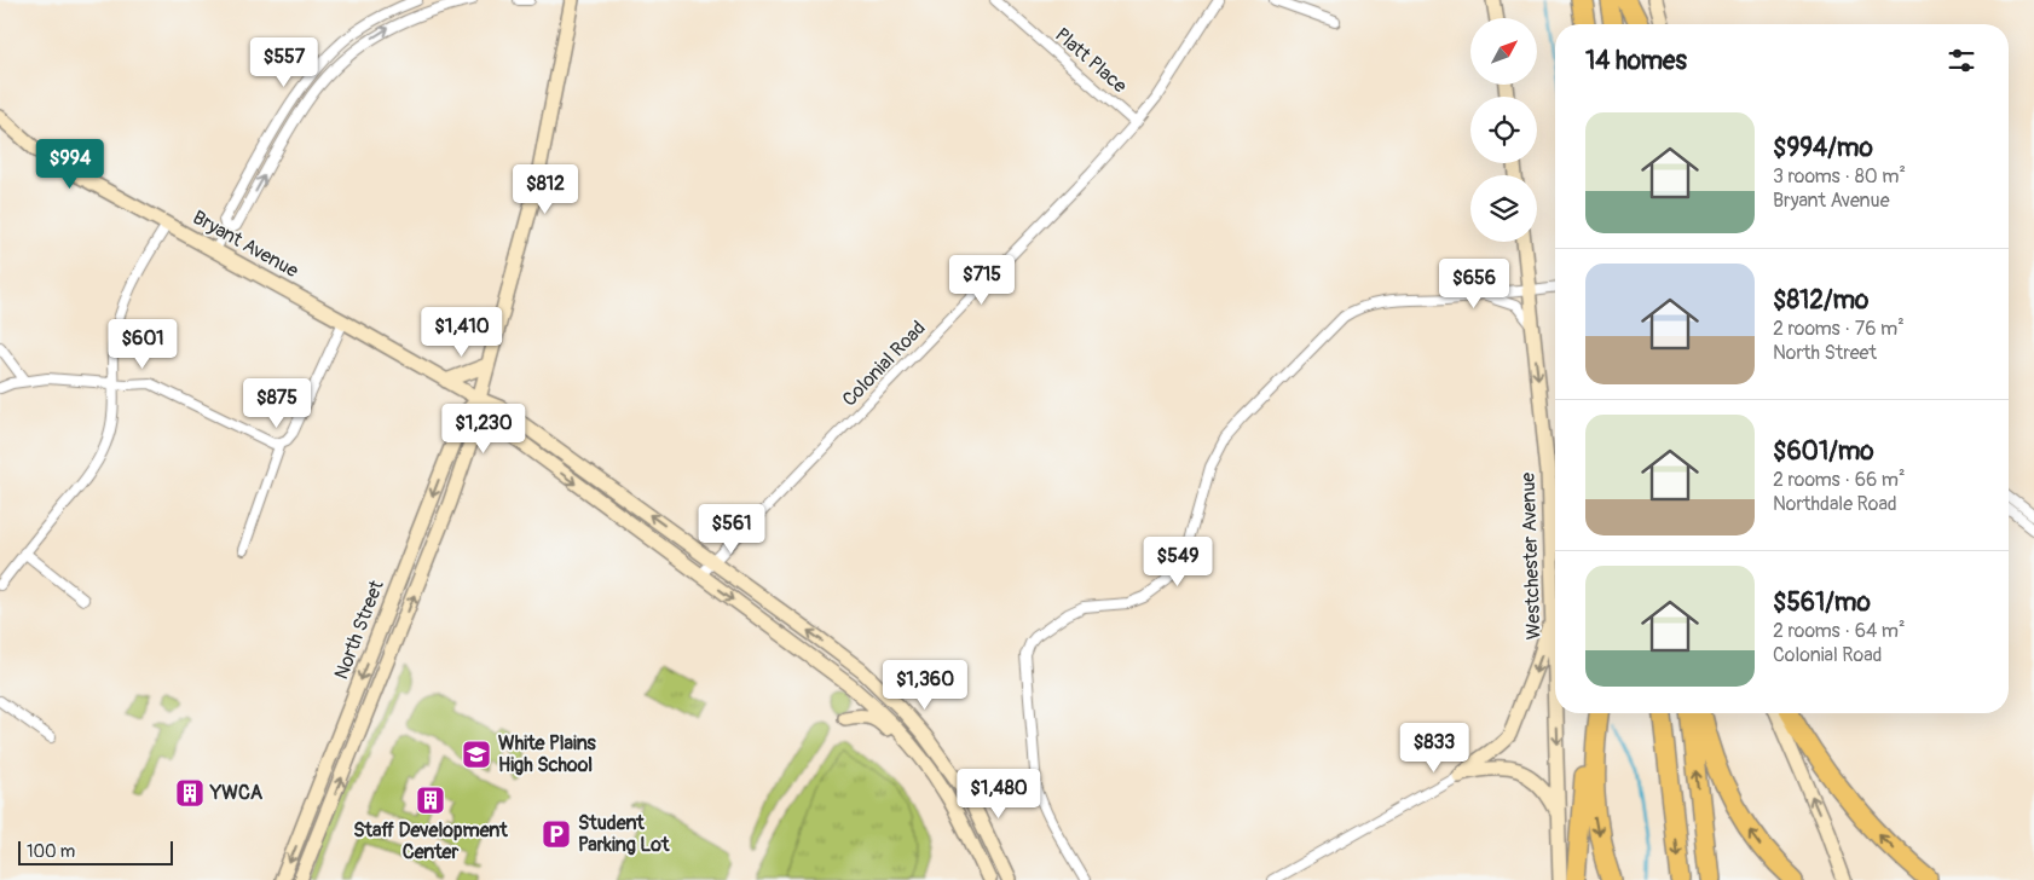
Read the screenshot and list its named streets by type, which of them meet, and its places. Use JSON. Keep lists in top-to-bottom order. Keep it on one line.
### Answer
{"streets":{"main road":["Bryant Avenue","Westchester Avenue","North Street"],"street":["Platt Place","Colonial Road"]},"crossings":[["Platt Place","Colonial Road"],["Bryant Avenue","Colonial Road"],["Bryant Avenue","North Street"]],"one_way":["Westchester Avenue"],"places":{"school or university":["White Plains High School"],"building":["YWCA","Staff Development Center"],"parking":["Student Parking Lot"]},"scale_bar":"100 m","north":"top right","page":{"heading":"14 homes","price":["$557","$994","$812","$715","$656","$1,410","$601","$875","$1,230","$561","$549","$1,360","$833","$1,480"],"list":[{"name":"$994/mo","note":"3 rooms · 80 m² · Bryant Avenue"},{"name":"$812/mo","note":"2 rooms · 76 m² · North Street"},{"name":"$601/mo","note":"2 rooms · 66 m² · Northdale Road"},{"name":"$561/mo","note":"2 rooms · 64 m² · Colonial Road"}],"scale":"100 m"}}
